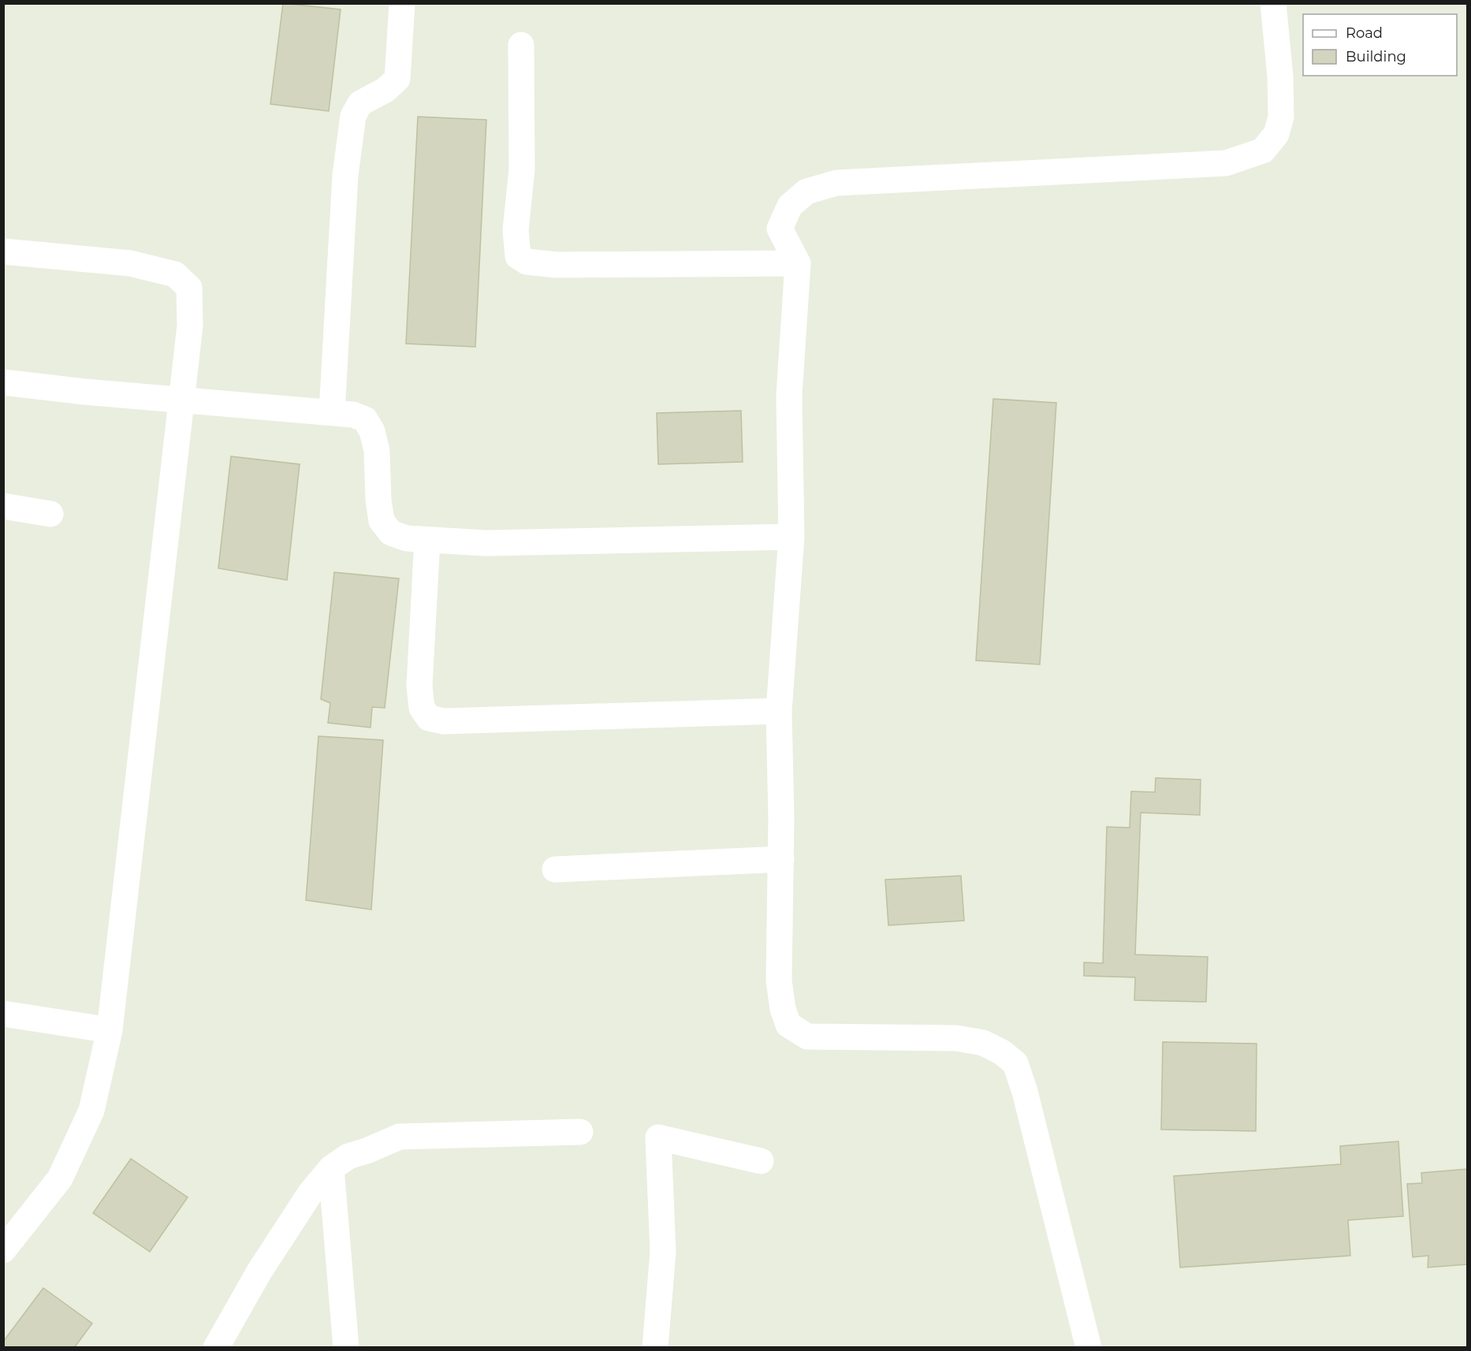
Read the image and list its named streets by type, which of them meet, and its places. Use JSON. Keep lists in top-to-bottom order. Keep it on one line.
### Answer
{"legend":["Road","Building"]}
